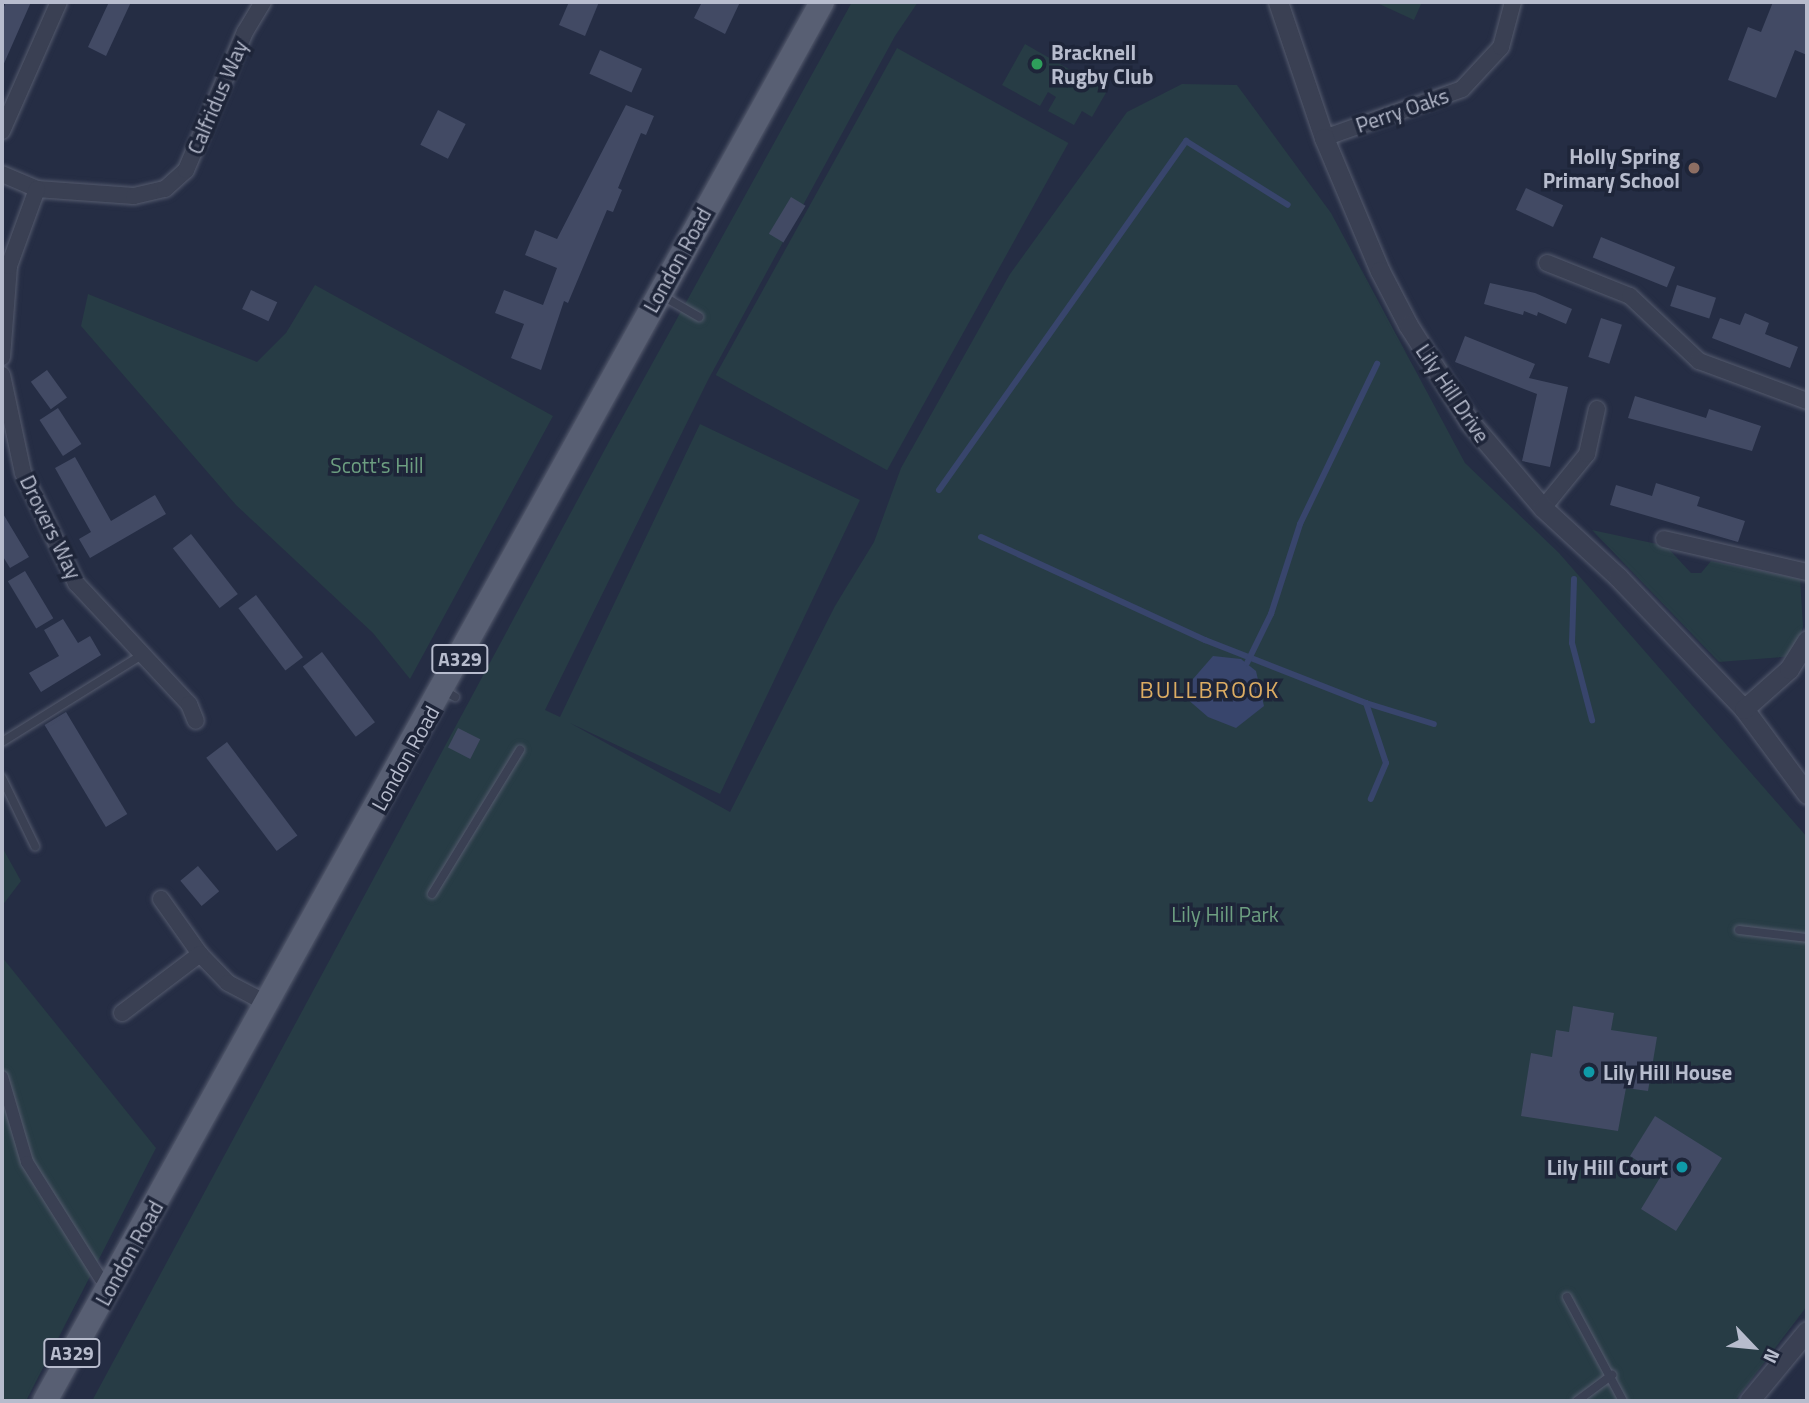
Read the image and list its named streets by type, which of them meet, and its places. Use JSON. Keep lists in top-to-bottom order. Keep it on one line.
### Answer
{"streets":{"main road":["London Road","A329"],"street":["Calfridus Way","Perry Oaks","Lily Hill Drive","Drovers Way"]},"crossings":[["Perry Oaks","Lily Hill Drive"]],"districts":["BULLBROOK"],"parks":["Scott's Hill","Lily Hill Park"],"places":["Bracknell Rugby Club","Holly Spring Primary School","Lily Hill House","Lily Hill Court"],"north":"bottom right"}
